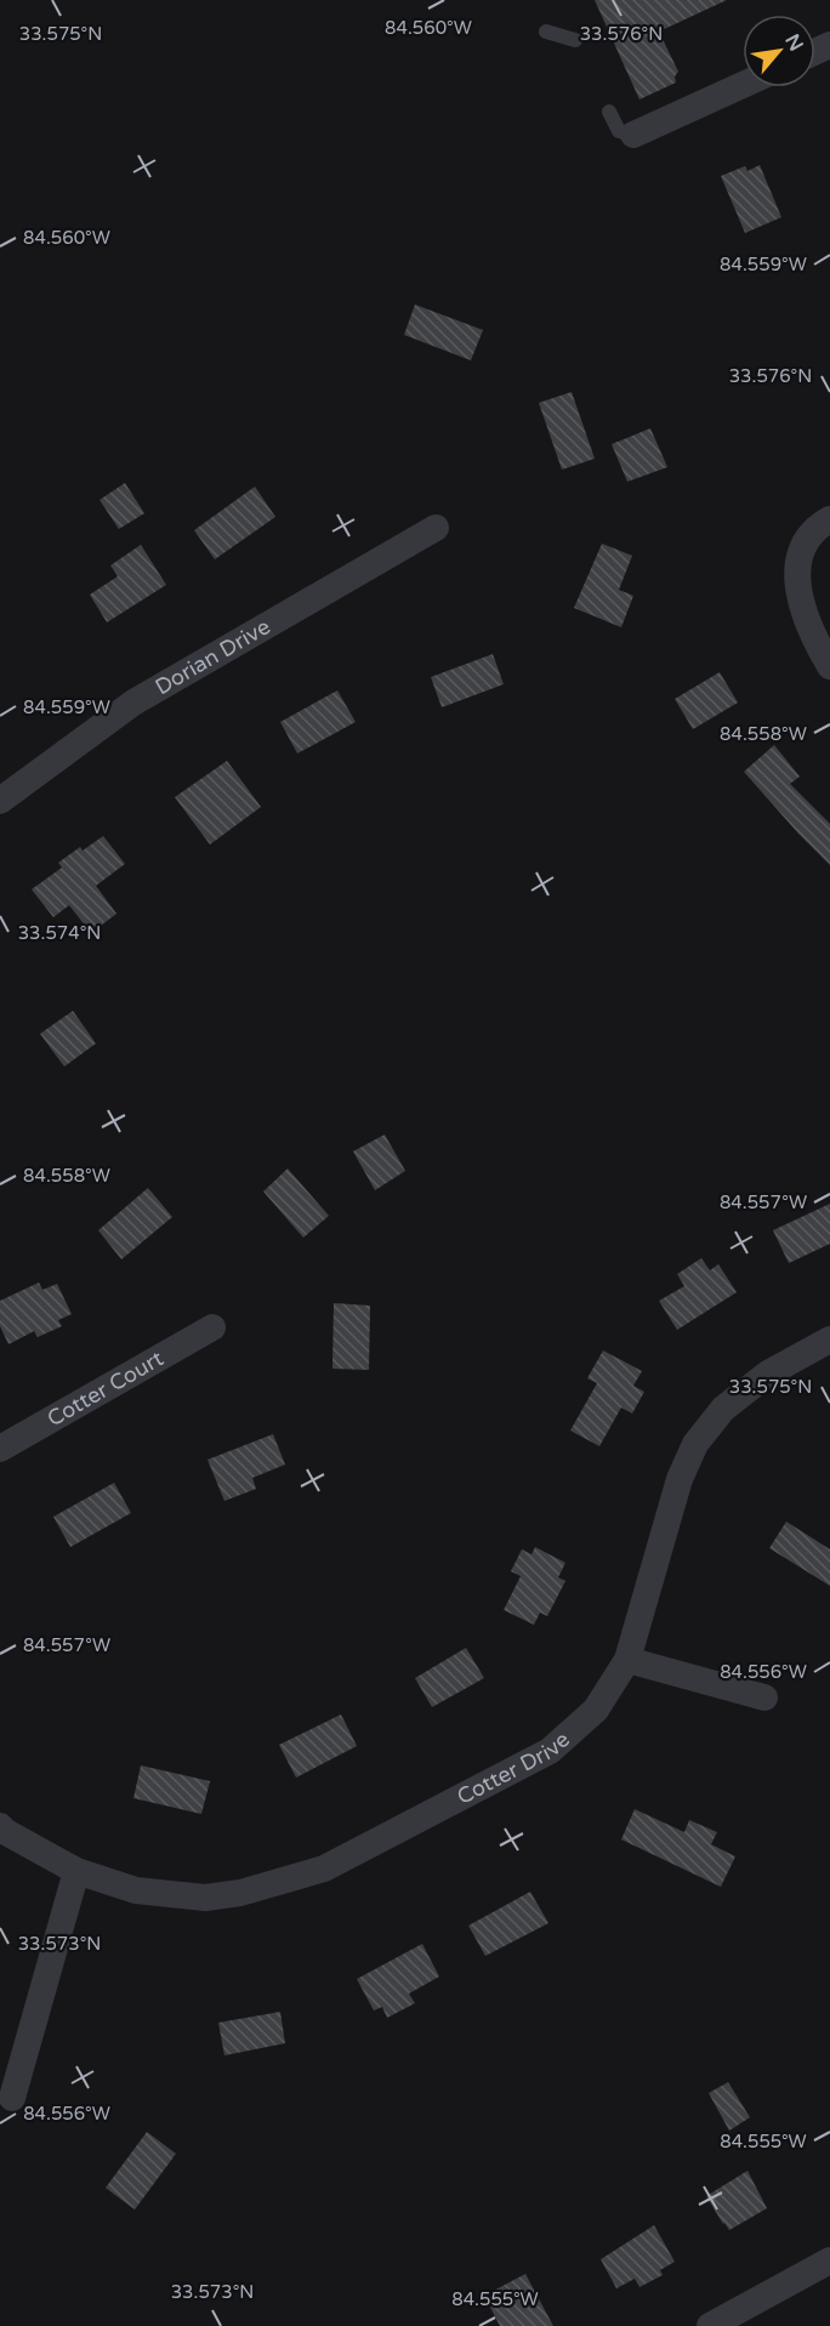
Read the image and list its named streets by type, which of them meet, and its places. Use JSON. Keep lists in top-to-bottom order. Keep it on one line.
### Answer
{"streets":{"street":["Dorian Drive","Cotter Court","Cotter Drive"]},"north":"top right","coordinates":["84.560°W","33.575°N","33.576°N","84.559°W","84.558°W","33.574°N","84.557°W","84.556°W","33.573°N","84.555°W"]}
